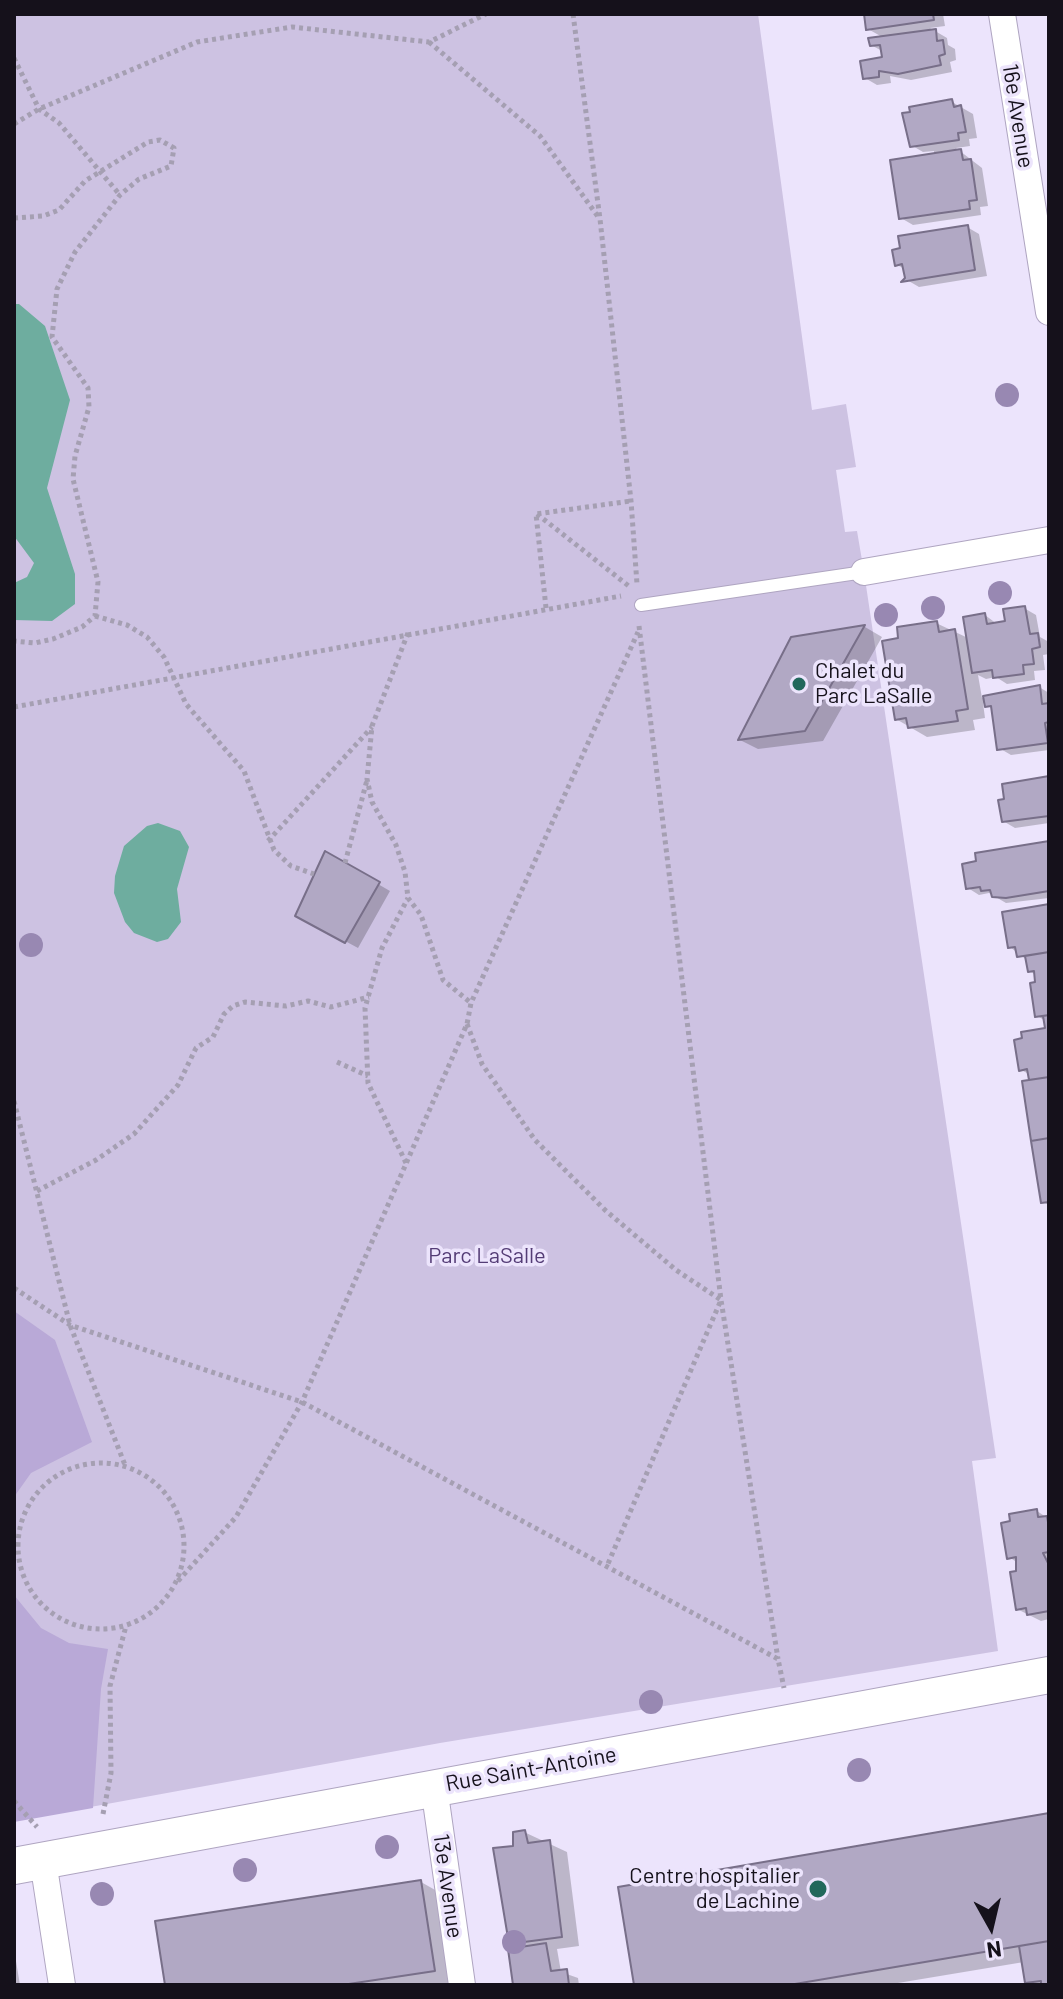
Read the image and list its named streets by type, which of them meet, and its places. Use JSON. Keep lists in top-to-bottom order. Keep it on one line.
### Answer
{"streets":{"street":["16e Avenue","Rue Saint-Antoine","13e Avenue"]},"crossings":[["Rue Saint-Antoine","13e Avenue"]],"parks":["Parc LaSalle"],"places":["Chalet du Parc LaSalle","Centre hospitalier de Lachine"],"north":"bottom"}
